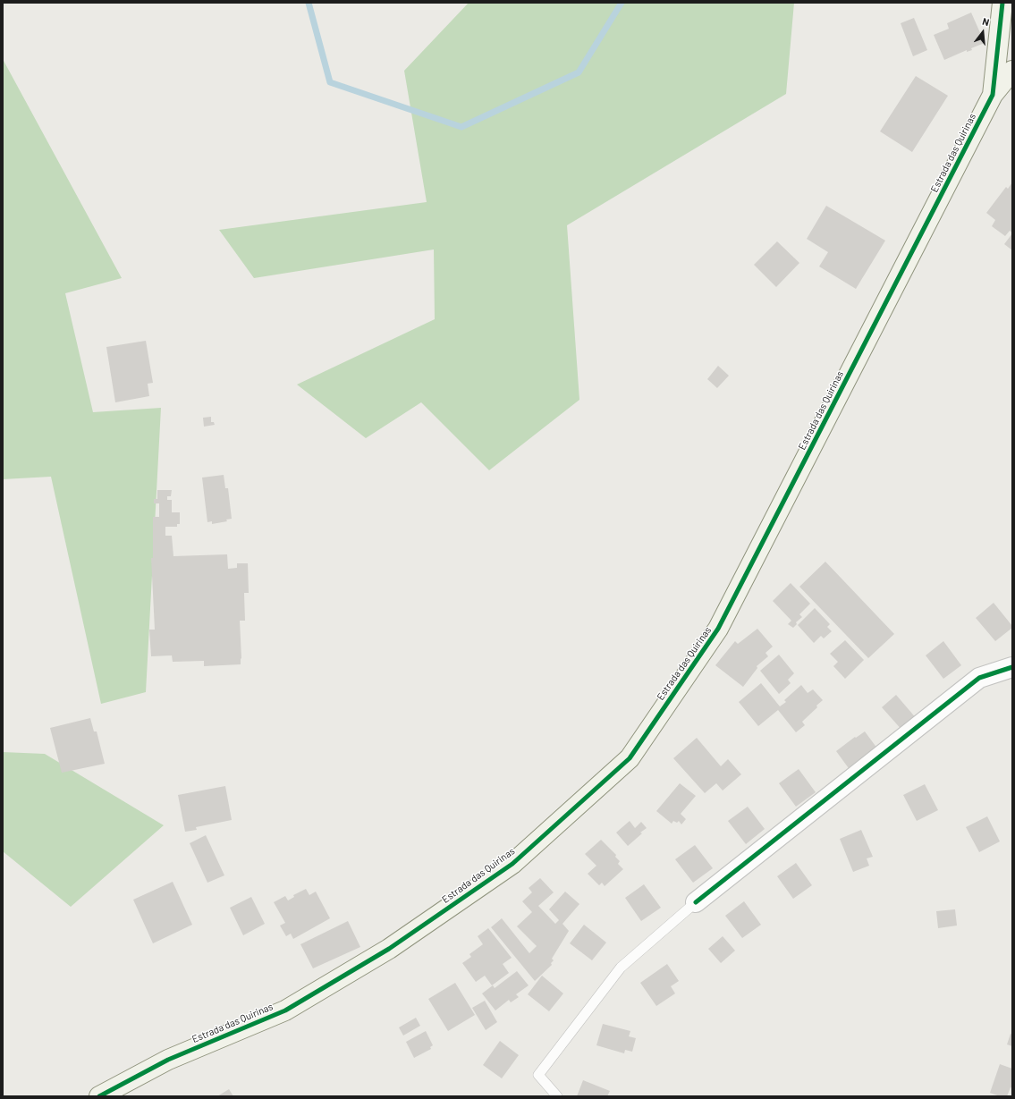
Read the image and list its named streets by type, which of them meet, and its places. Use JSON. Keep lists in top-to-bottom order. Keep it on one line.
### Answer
{"streets":{"street":["Estrada das Quirinas"]},"north":"top"}
